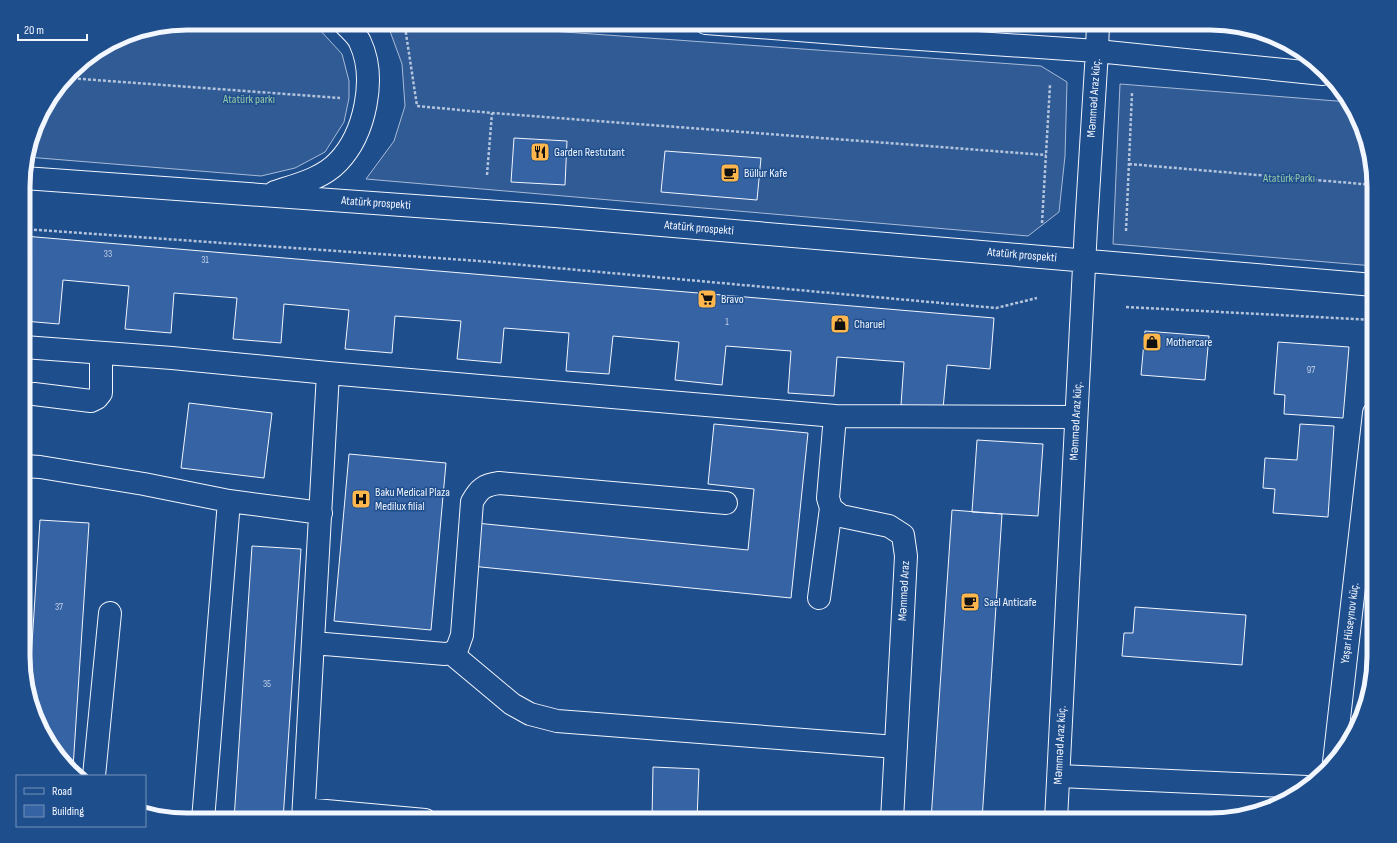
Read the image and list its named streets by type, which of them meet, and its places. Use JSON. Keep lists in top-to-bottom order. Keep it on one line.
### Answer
{"streets":{"main road":["Məmməd Araz küç.","Atatürk prospekti","Məmməd Araz","Yaşar Hüseynov küç."]},"crossings":[["Məmməd Araz küç.","Atatürk prospekti"]],"parks":["Atatürk parkı","Atatürk Parkı"],"places":{"restaurant":["Garden Restutant"],"cafe":["Büllur Kafe","Sael Anticafe"],"supermarket":["Bravo"],"shop":["Charuel","Mothercare"],"hospital":["Baku Medical Plaza Medilux filial"]},"house_numbers":["33","31","1","97","37","35"],"legend":["Road","Building"],"scale_bar":"20 m"}
